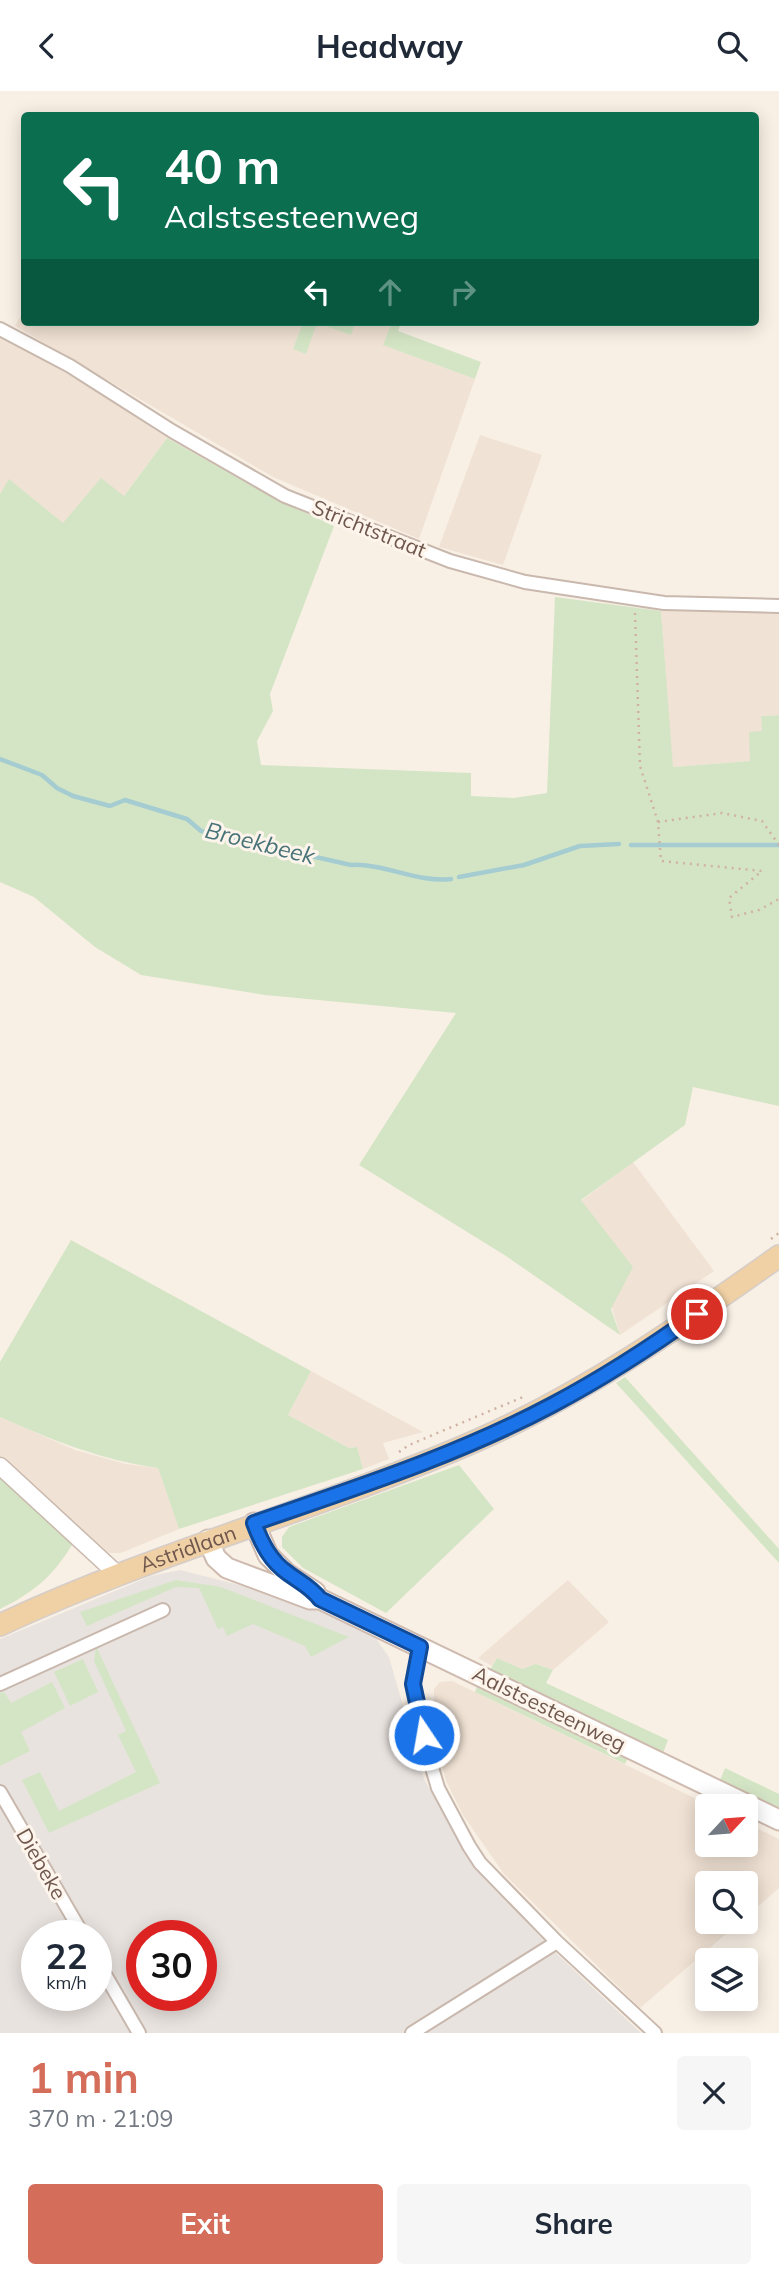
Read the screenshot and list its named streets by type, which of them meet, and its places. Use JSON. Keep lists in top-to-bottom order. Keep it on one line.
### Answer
{"streets":{"main road":["Astridlaan","Aalstsesteenweg"],"street":["Strichtstraat","Diebeke"]},"crossings":[["Astridlaan","Aalstsesteenweg"]],"water":["Broekbeek"],"north":"top right","page":{"header":"Headway","turn":["40 m","Aalstsesteenweg"],"speed":"22 km/h","limit":"30","heading":["1 min","370 m · 21:09"],"buttons":["Exit","Share"]}}
